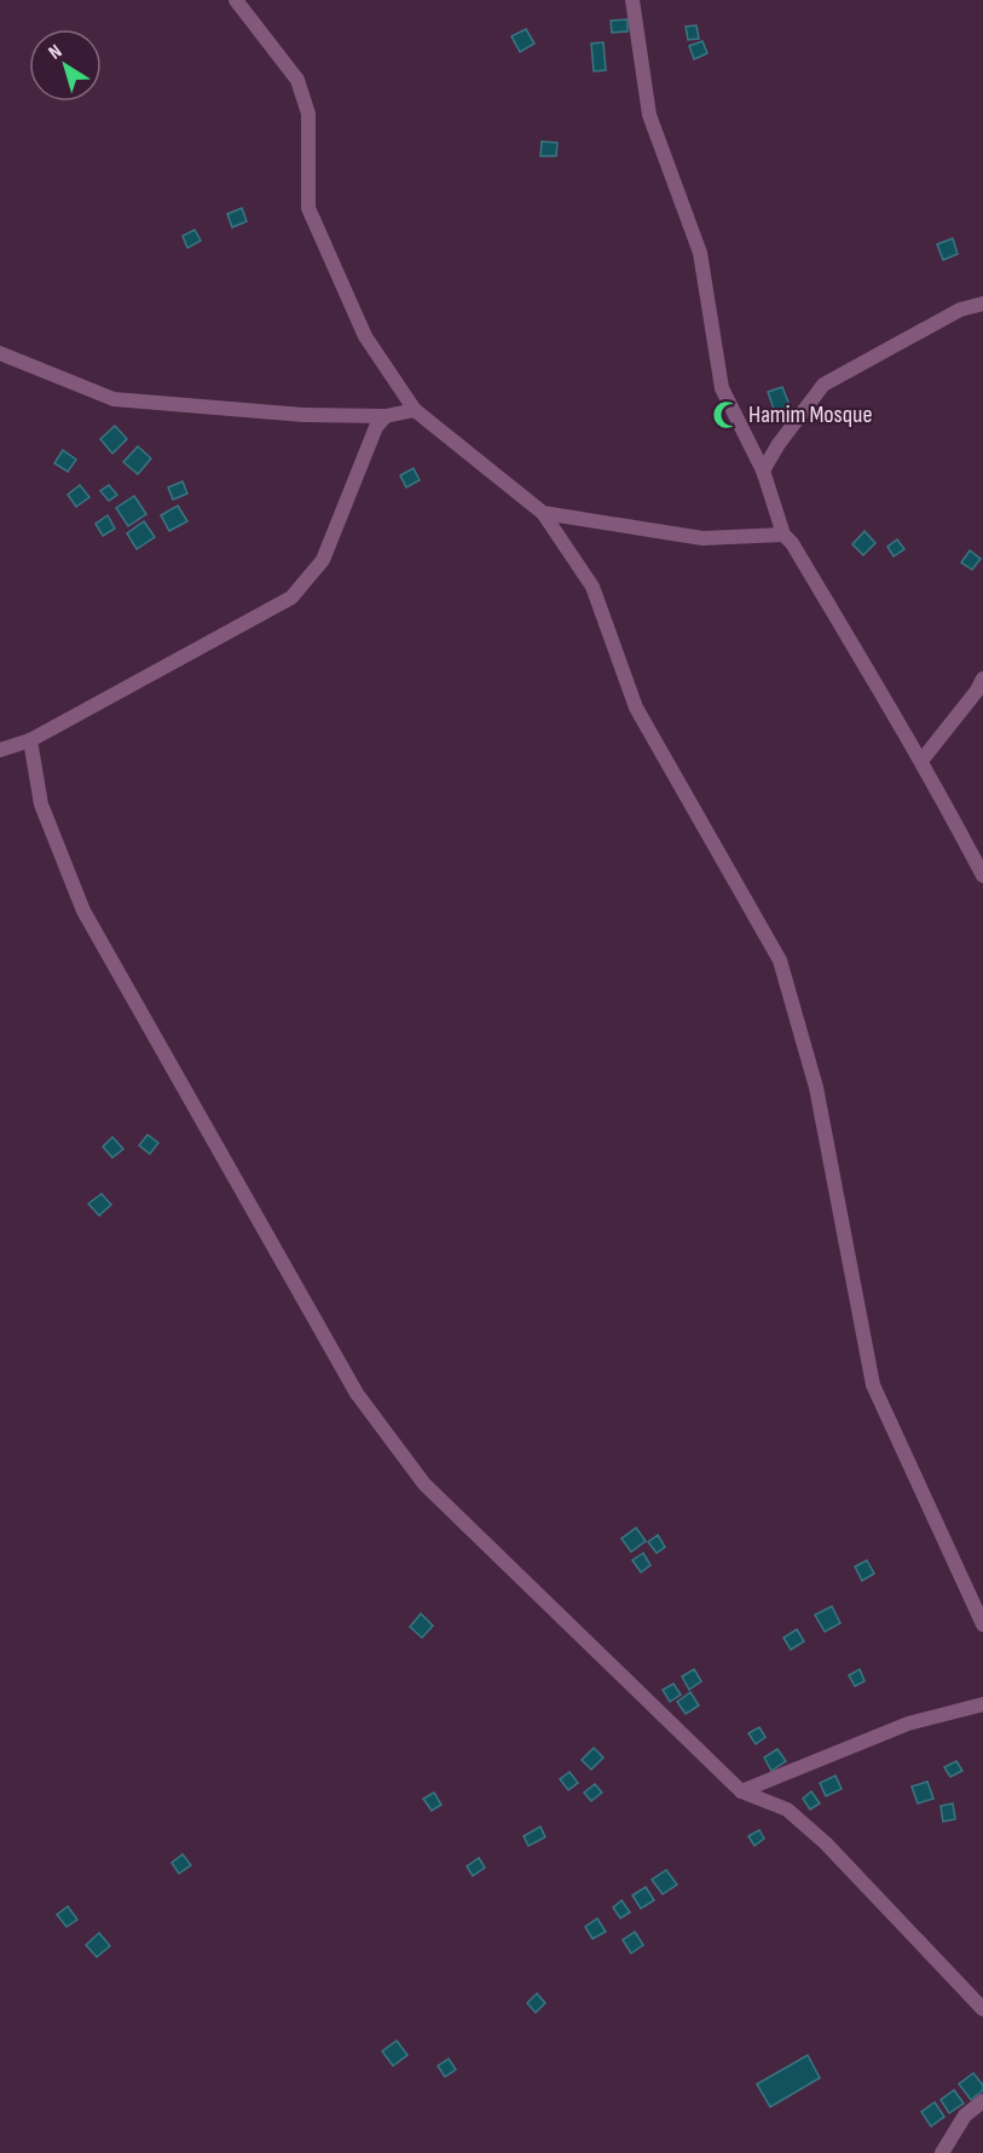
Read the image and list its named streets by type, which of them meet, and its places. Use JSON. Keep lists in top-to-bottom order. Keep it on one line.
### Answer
{"places":{"mosque":["Hamim Mosque"]},"north":"top left"}
